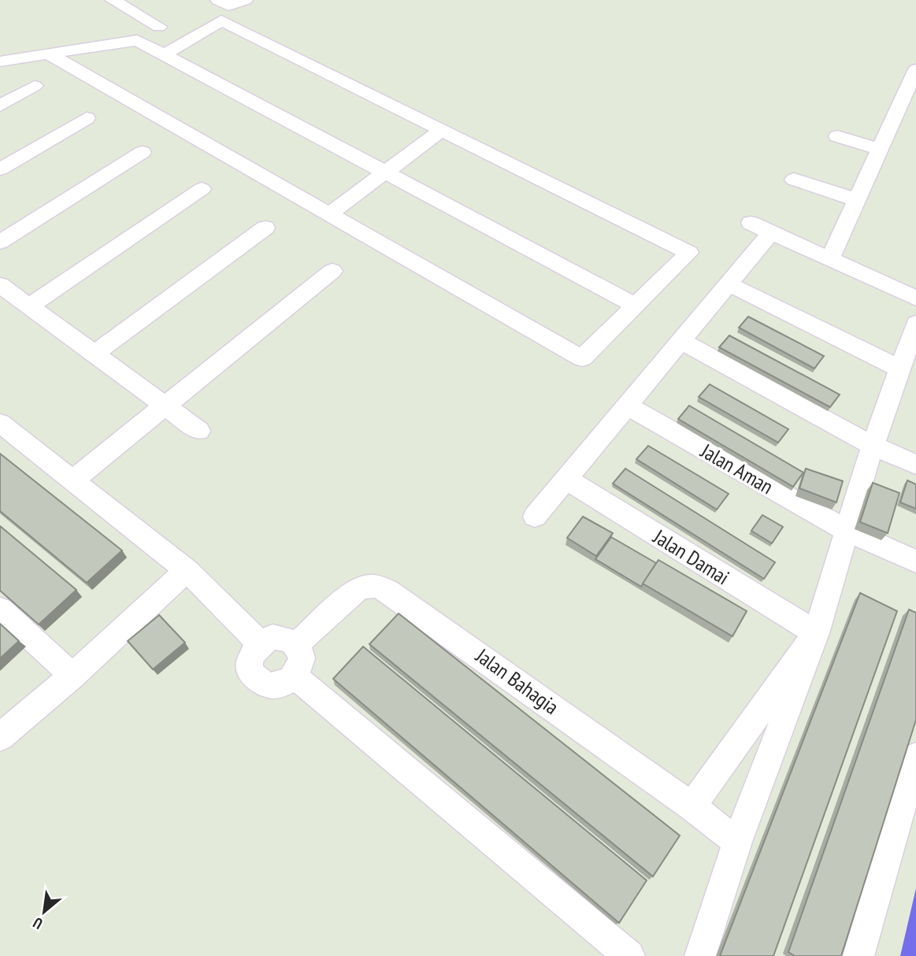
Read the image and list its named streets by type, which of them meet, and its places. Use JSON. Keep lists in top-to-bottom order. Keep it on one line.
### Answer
{"streets":{"street":["Jalan Aman","Jalan Damai","Jalan Bahagia"]},"north":"bottom left"}
